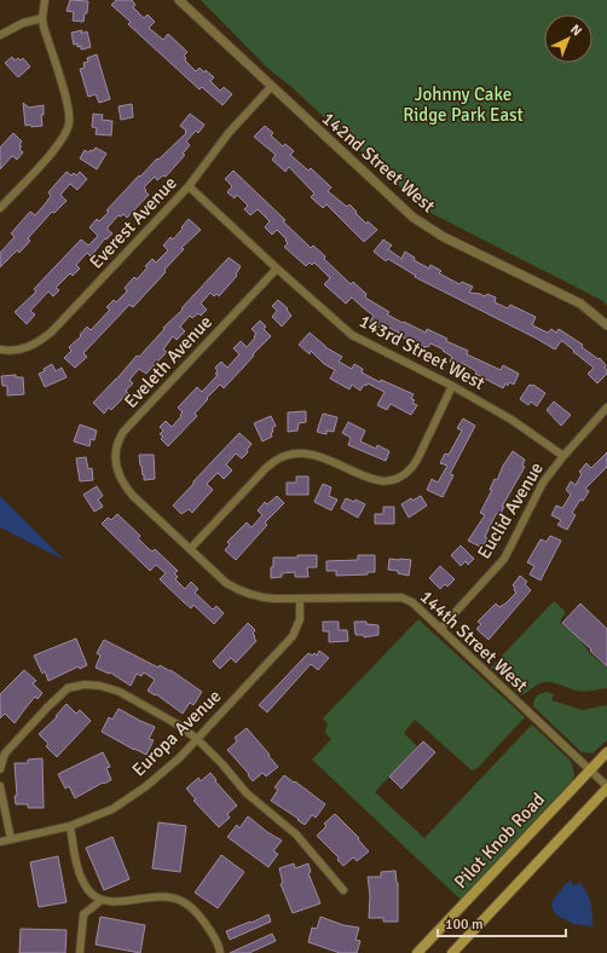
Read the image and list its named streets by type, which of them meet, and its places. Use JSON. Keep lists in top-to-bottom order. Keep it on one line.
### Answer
{"streets":{"main road":["Pilot Knob Road"],"street":["142nd Street West","Everest Avenue","143rd Street West","Eveleth Avenue","Euclid Avenue","144th Street West","Europa Avenue"]},"crossings":[["142nd Street West","Everest Avenue"],["Everest Avenue","143rd Street West"],["143rd Street West","Eveleth Avenue"],["143rd Street West","Euclid Avenue"],["Eveleth Avenue","144th Street West"],["Euclid Avenue","144th Street West"],["144th Street West","Europa Avenue"],["144th Street West","Pilot Knob Road"]],"parks":["Johnny Cake Ridge Park East"],"scale_bar":"100 m","north":"top right"}
